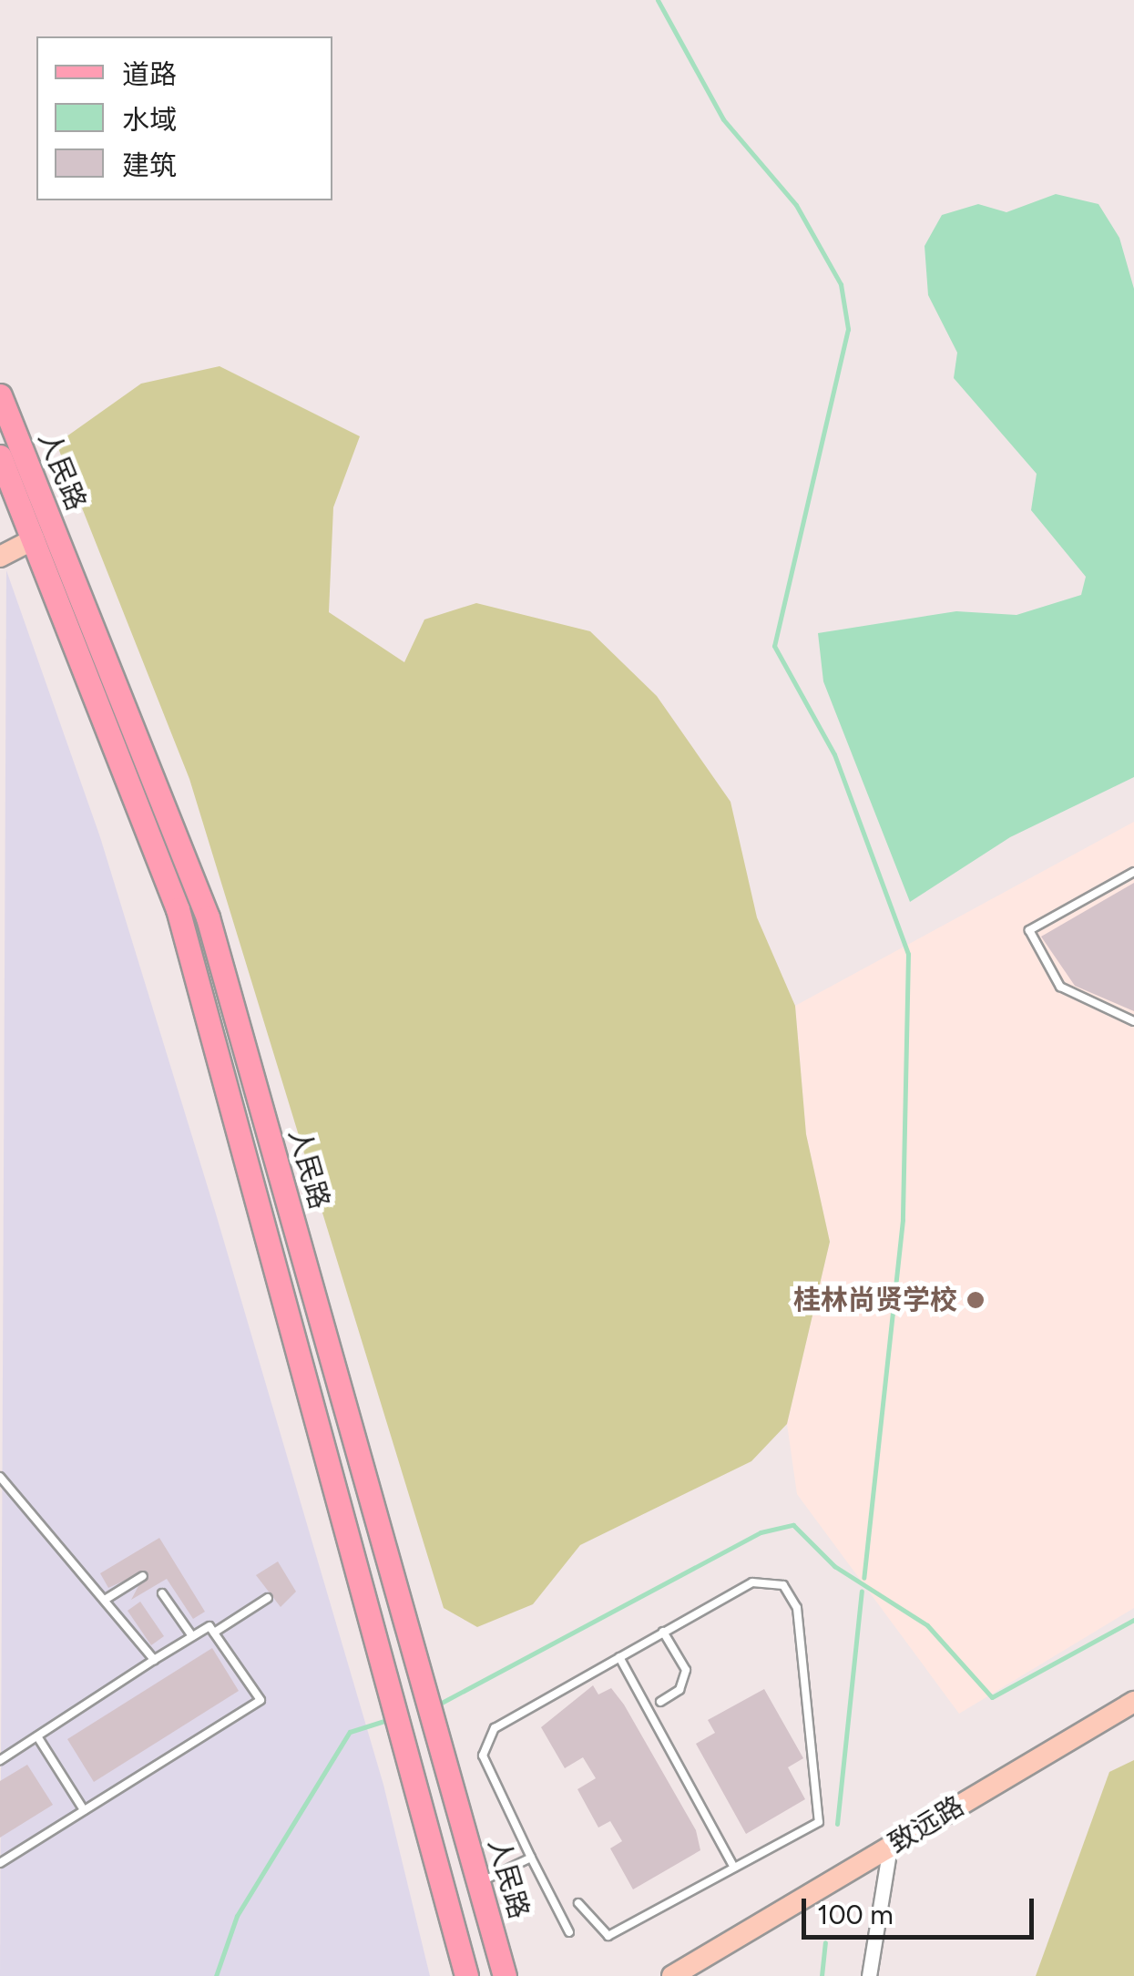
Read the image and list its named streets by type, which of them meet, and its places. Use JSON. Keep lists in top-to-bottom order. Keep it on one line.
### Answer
{"streets":{"main road":["人民路","致远路"]},"places":["桂林尚贤学校"],"legend":["道路","水域","建筑"],"scale_bar":"100 m"}
